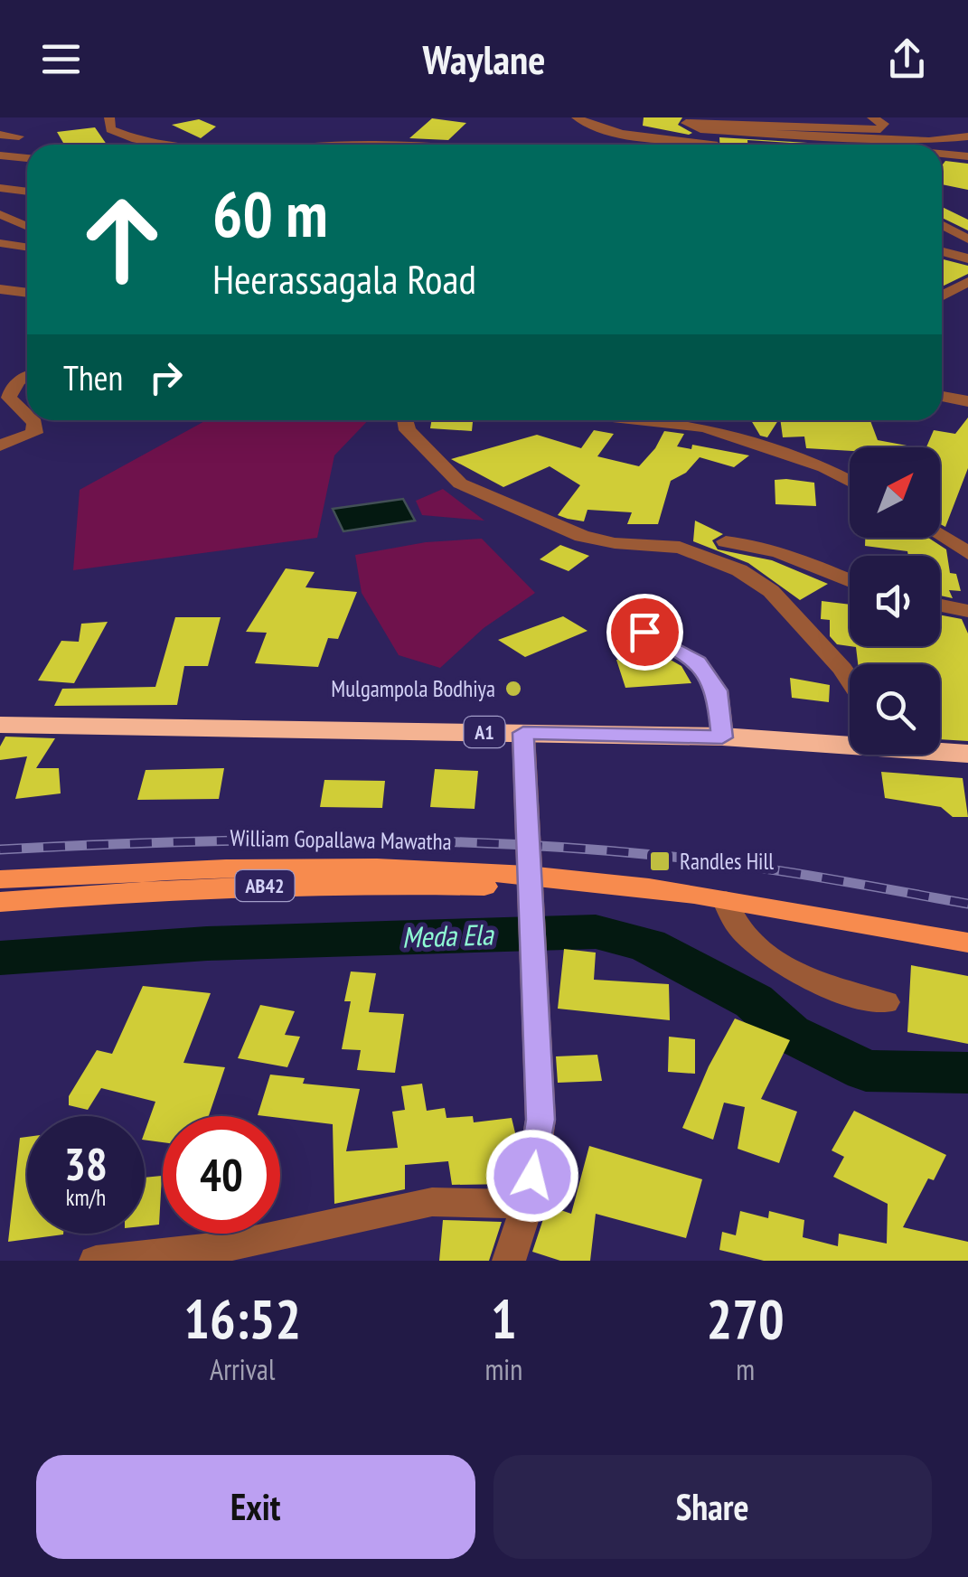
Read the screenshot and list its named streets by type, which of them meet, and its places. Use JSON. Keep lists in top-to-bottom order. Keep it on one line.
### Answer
{"streets":{"highway":["A1"],"main road":["William Gopallawa Mawatha","AB42"]},"water":["Meda Ela"],"places":{"other":["Mulgampola Bodhiya"],"transit":["Randles Hill"]},"north":"top right","page":{"header":"Waylane","turn":["60 m","Heerassagala Road"],"then":"Then","speed":"38 km/h","limit":"40","eta":["16:52","Arrival","1","min","270","m"],"buttons":["Exit","Share"]}}
